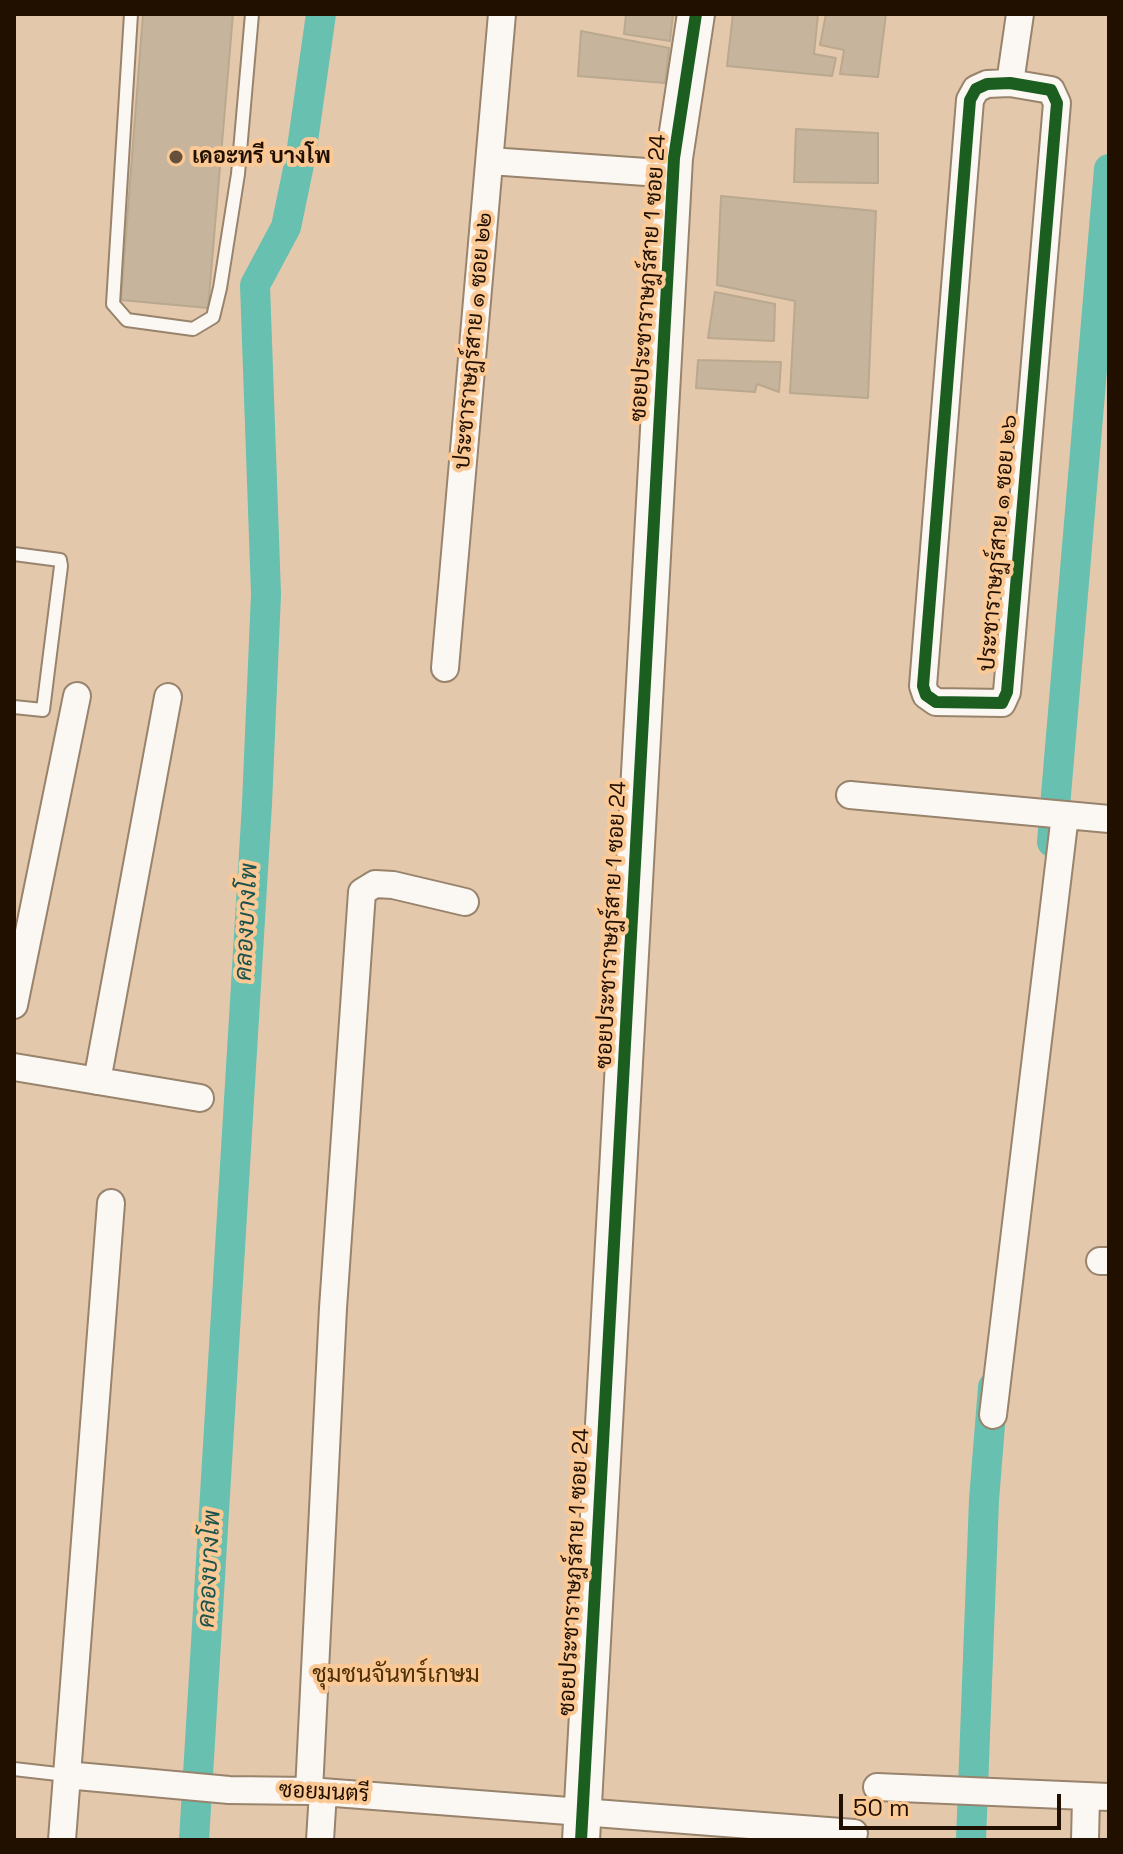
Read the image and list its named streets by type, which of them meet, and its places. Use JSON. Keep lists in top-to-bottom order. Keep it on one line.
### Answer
{"streets":{"street":["ซอยประชาราษฎร์สาย 1 ซอย 24","ประชาราษฎร์สาย ๑ ซอย ๒๒","ประชาราษฎร์สาย ๑ ซอย ๒๖","ซอยมนตรี"]},"crossings":[["ซอยประชาราษฎร์สาย 1 ซอย 24","ซอยมนตรี"]],"districts":["ชุมชนจันทร์เกษม"],"water":["คลองบางโพ"],"places":["เดอะทรี บางโพ"],"scale_bar":"50 m"}
